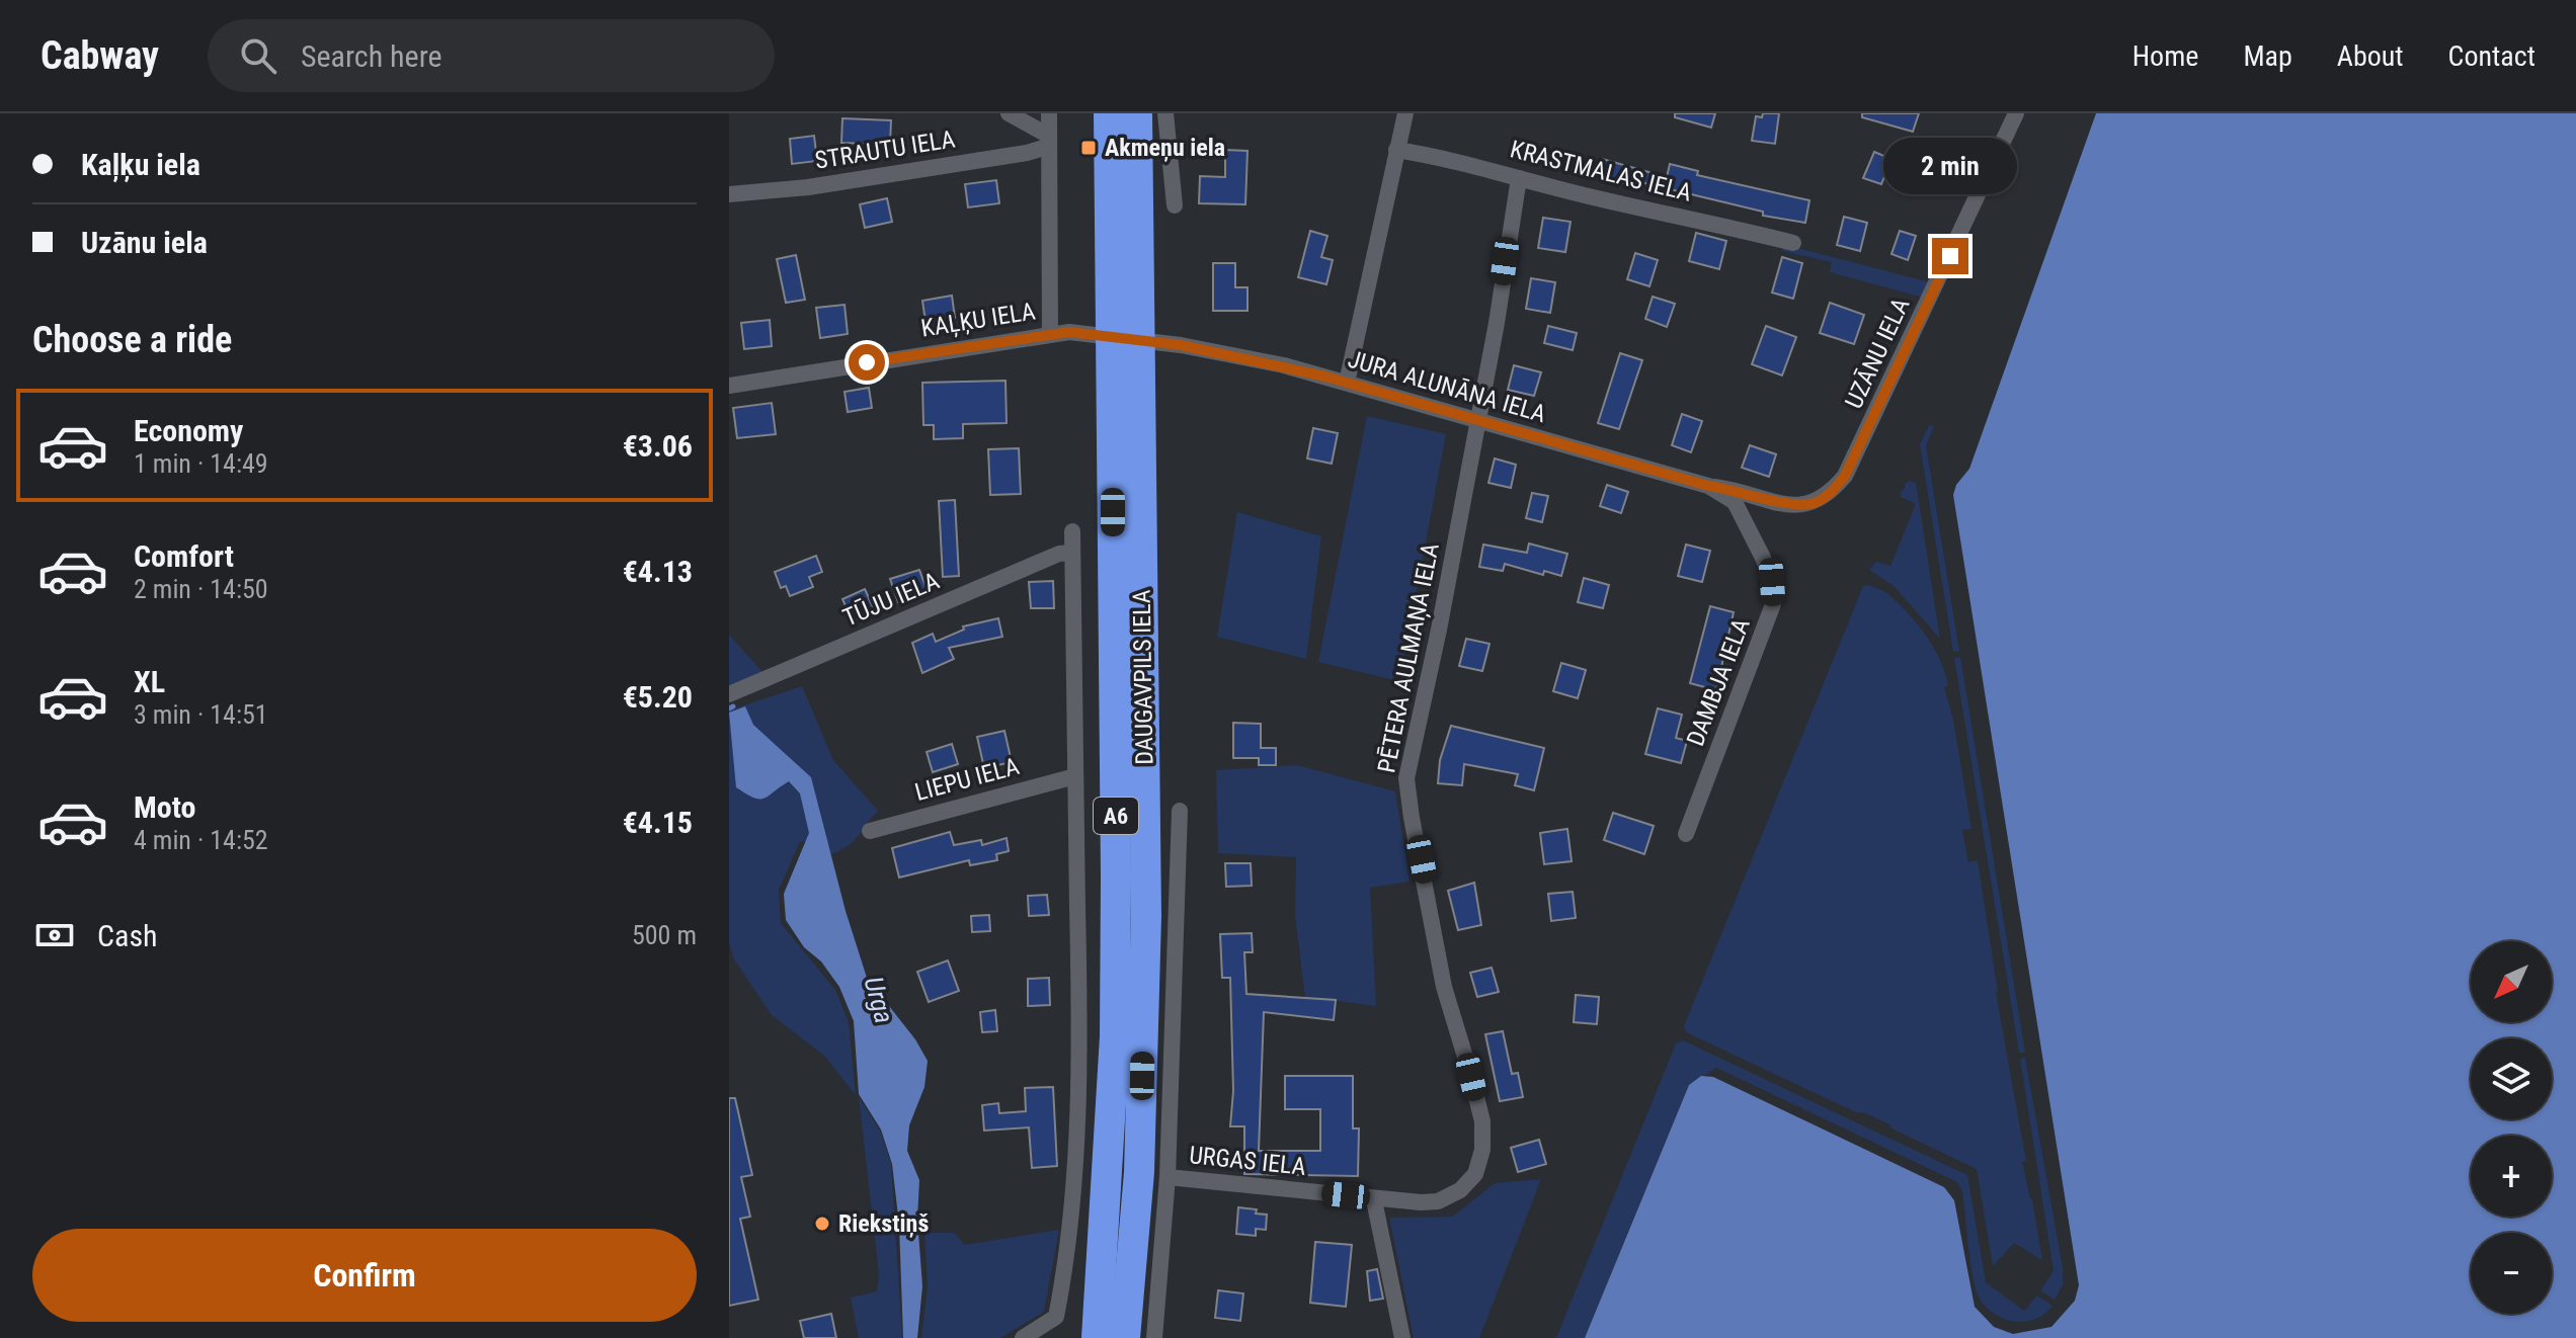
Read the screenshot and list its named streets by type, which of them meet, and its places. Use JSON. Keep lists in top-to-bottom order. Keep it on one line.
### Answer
{"streets":{"highway":["DAUGAVPILS IELA","A6"],"street":["STRAUTU IELA","KRASTMALAS IELA","KAĻĶU IELA","UZĀNU IELA","JURA ALUNĀNA IELA","TŪJU IELA","PĒTERA AULMAŅA IELA","DAMBJA IELA","LIEPU IELA","URGAS IELA"]},"crossings":[["KRASTMALAS IELA","PĒTERA AULMAŅA IELA"],["KAĻĶU IELA","JURA ALUNĀNA IELA"],["KAĻĶU IELA","DAUGAVPILS IELA"],["UZĀNU IELA","JURA ALUNĀNA IELA"],["JURA ALUNĀNA IELA","PĒTERA AULMAŅA IELA"],["JURA ALUNĀNA IELA","DAUGAVPILS IELA"],["JURA ALUNĀNA IELA","DAMBJA IELA"],["PĒTERA AULMAŅA IELA","URGAS IELA"]],"water":["Urga"],"places":{"transit":["Akmeņu iela"],"other":["Riekstiņš"]},"north":"bottom left","page":{"header":"Cabway","search":"Search here","nav":["Home","Map","About","Contact"],"banner":["Kaļķu iela","Uzānu iela"],"bubble":"2 min","heading":"Choose a ride","list":[{"name":"Economy","note":"1 min · 14:49","value":"€3.06"},{"name":"Comfort","note":"2 min · 14:50","value":"€4.13"},{"name":"XL","note":"3 min · 14:51","value":"€5.20"},{"name":"Moto","note":"4 min · 14:52","value":"€4.15"}],"pay":["Cash","500 m"],"map_buttons":["+","−"],"buttons":"Confirm"}}
